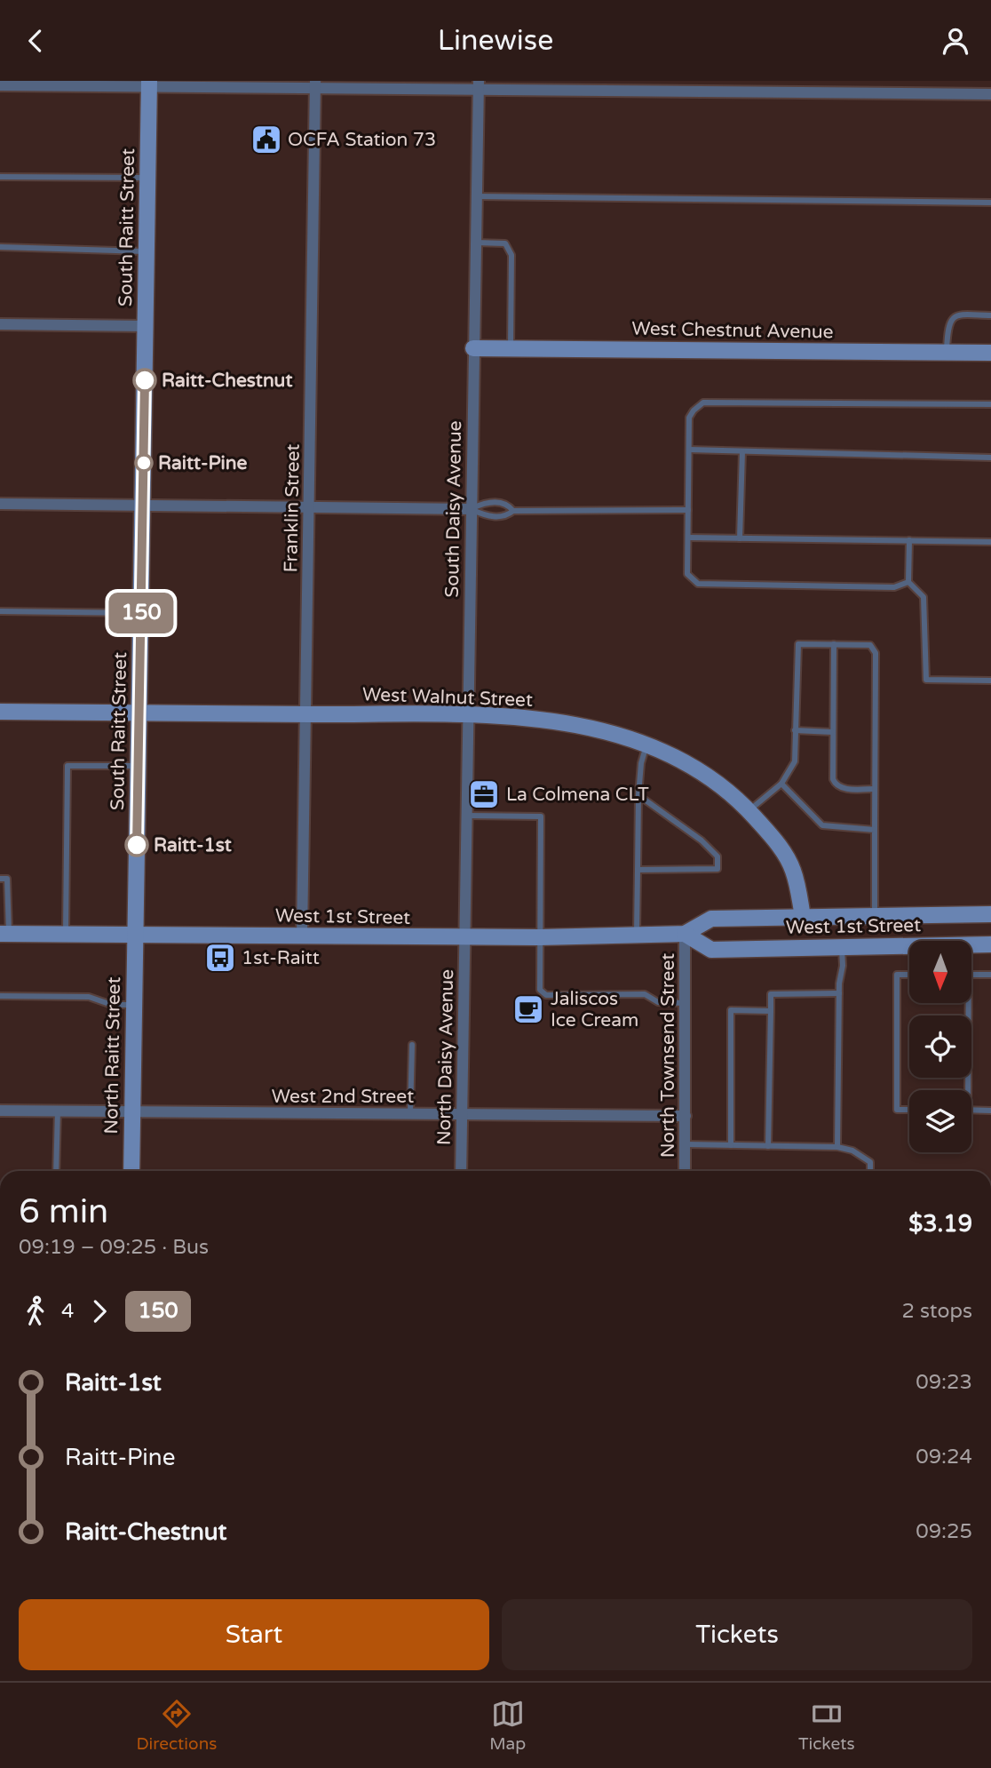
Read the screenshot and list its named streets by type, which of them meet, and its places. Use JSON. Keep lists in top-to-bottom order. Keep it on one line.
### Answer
{"streets":{"street":["South Raitt Street","West Chestnut Avenue","Franklin Street","South Daisy Avenue","West Walnut Street","West 1st Street","North Raitt Street","North Townsend Street","North Daisy Avenue","West 2nd Street"]},"crossings":[["South Raitt Street","West Walnut Street"],["South Raitt Street","West 1st Street"],["South Raitt Street","North Raitt Street"],["West Chestnut Avenue","South Daisy Avenue"],["Franklin Street","West Walnut Street"],["Franklin Street","West 1st Street"],["South Daisy Avenue","West Walnut Street"],["South Daisy Avenue","West 1st Street"],["South Daisy Avenue","North Daisy Avenue"],["West Walnut Street","West 1st Street"],["West 1st Street","North Raitt Street"],["West 1st Street","North Townsend Street"],["West 1st Street","North Daisy Avenue"],["North Raitt Street","West 2nd Street"],["North Townsend Street","West 2nd Street"],["North Daisy Avenue","West 2nd Street"]],"places":{"public building":["OCFA Station 73"],"other":["Raitt-Chestnut","Raitt-Pine","Raitt-1st"],"office":["La Colmena CLT"],"bus stop":["1st-Raitt"],"cafe":["Jaliscos Ice Cream"]},"lines":["bus line 150"],"north":"bottom","page":{"header":"Linewise","on_map":"150","heading":["6 min","09:19 – 09:25 · Bus","$3.19"],"legs":["4","150","2 stops"],"list":[{"name":"Raitt-1st","value":"09:23"},{"name":"Raitt-Pine","value":"09:24"},{"name":"Raitt-Chestnut","value":"09:25"}],"buttons":["Start","Tickets"],"tabs":["Directions","Map","Tickets"]}}
